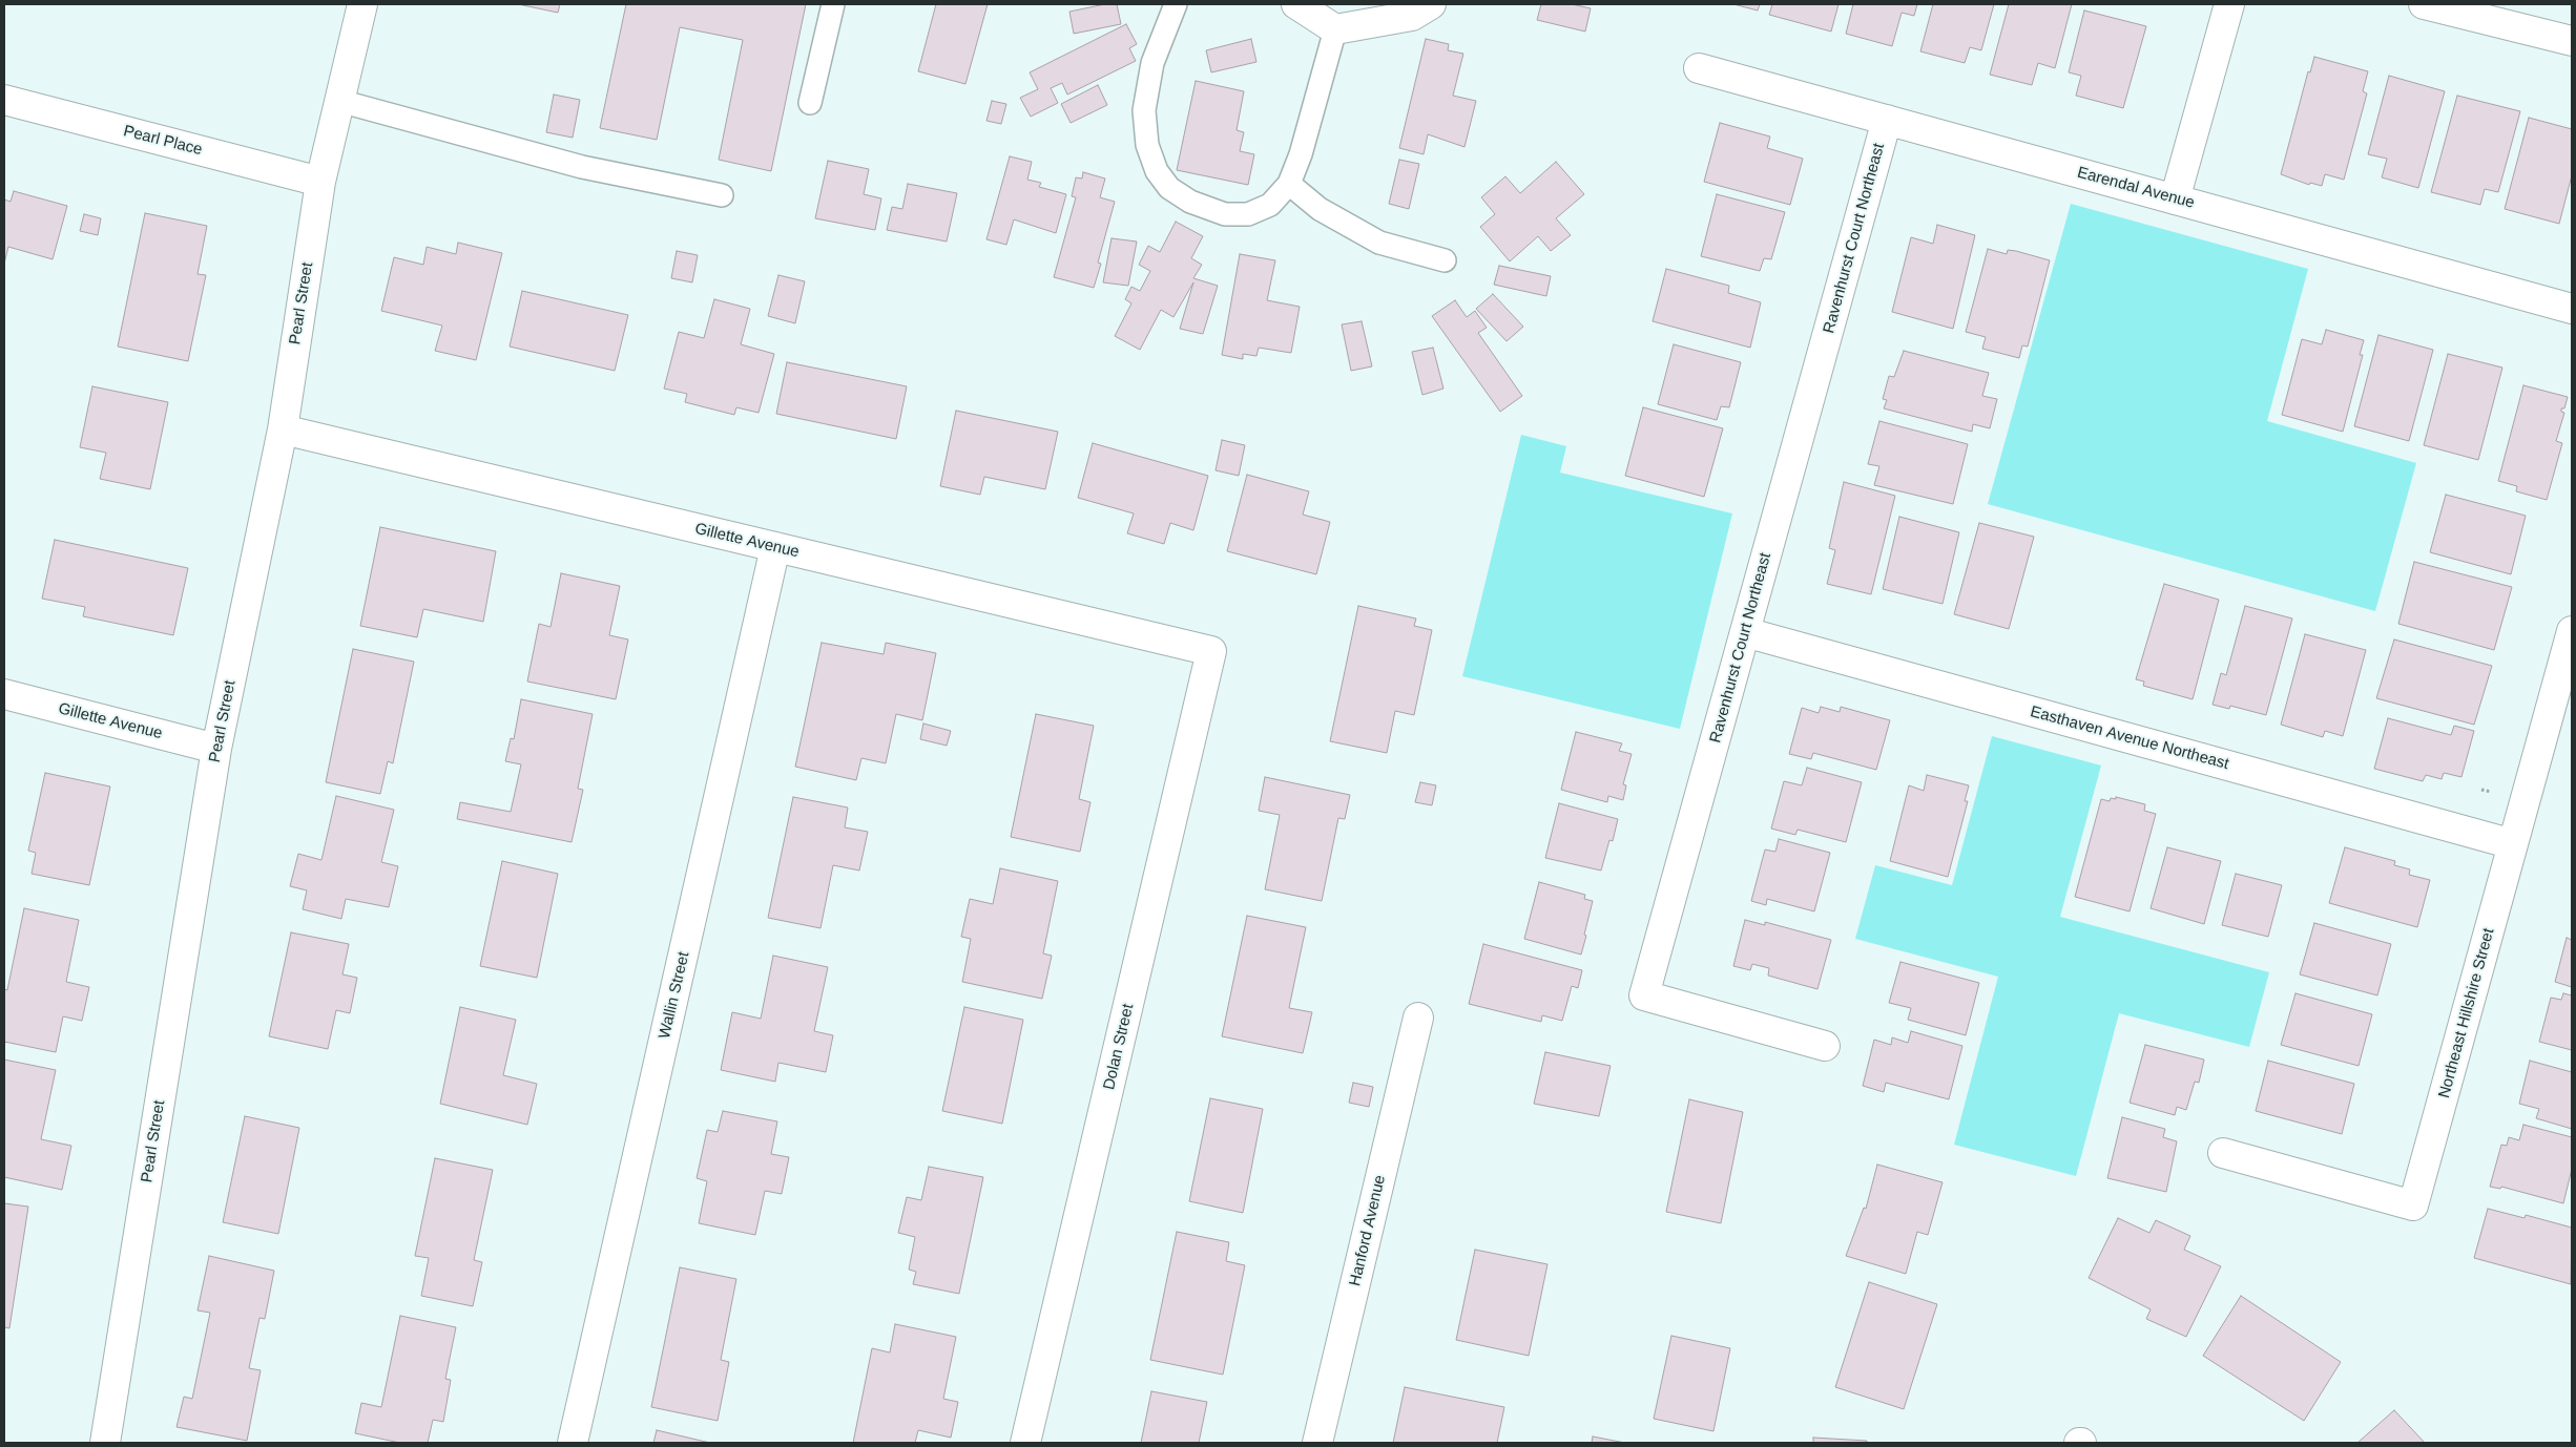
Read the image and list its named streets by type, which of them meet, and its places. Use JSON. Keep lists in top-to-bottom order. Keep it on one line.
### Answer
{"streets":{"street":["Pearl Place","Earendal Avenue","Ravenhurst Court Northeast","Pearl Street","Gillette Avenue","Easthaven Avenue Northeast","Wallin Street","Northeast Hillshire Street","Dolan Street","Hanford Avenue"]},"crossings":[["Pearl Place","Pearl Street"],["Earendal Avenue","Ravenhurst Court Northeast"],["Ravenhurst Court Northeast","Easthaven Avenue Northeast"],["Pearl Street","Gillette Avenue"],["Gillette Avenue","Wallin Street"],["Gillette Avenue","Dolan Street"],["Easthaven Avenue Northeast","Northeast Hillshire Street"]]}
